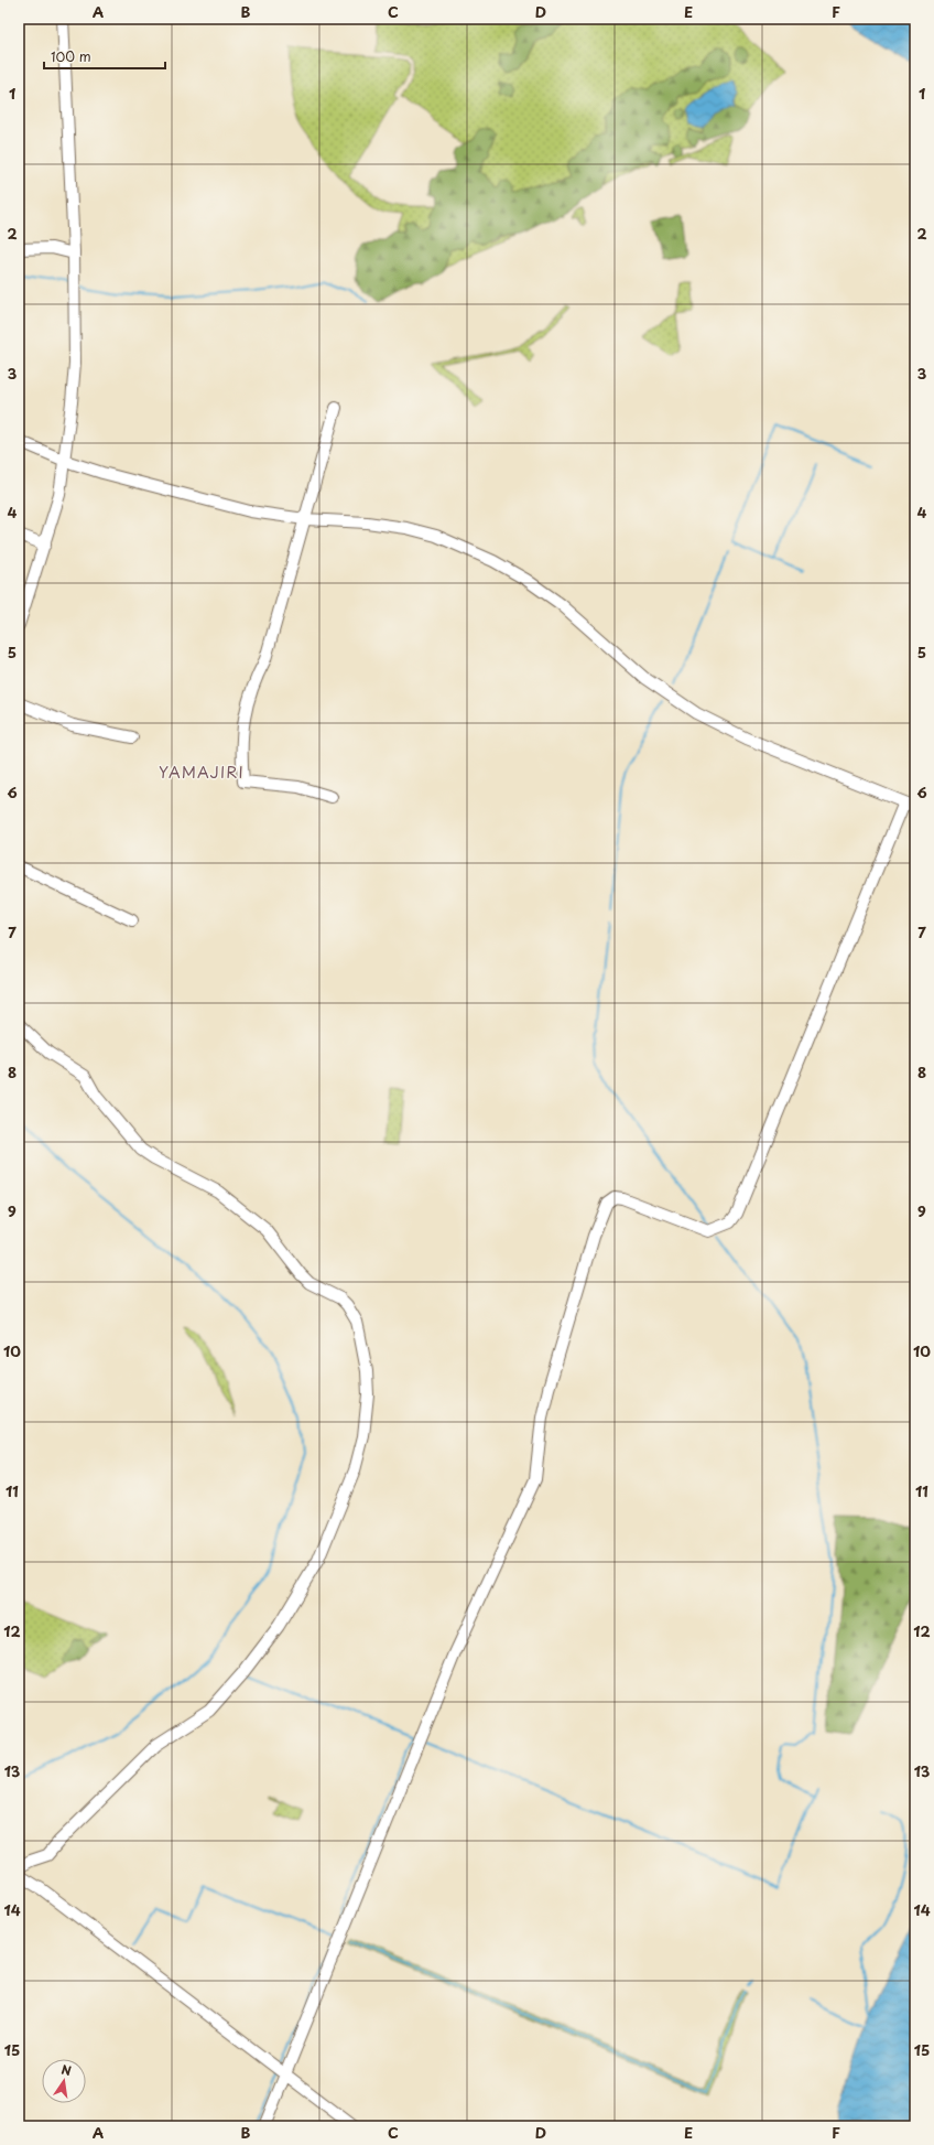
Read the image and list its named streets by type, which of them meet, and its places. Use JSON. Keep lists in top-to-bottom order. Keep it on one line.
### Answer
{"districts":["YAMAJIRI"],"scale_bar":"100 m","north":"top","grid":{"columns":["A","B","C","D","E","F"],"rows":["1","2","3","4","5","6","7","8","9","10","11","12","13","14","15"]}}
